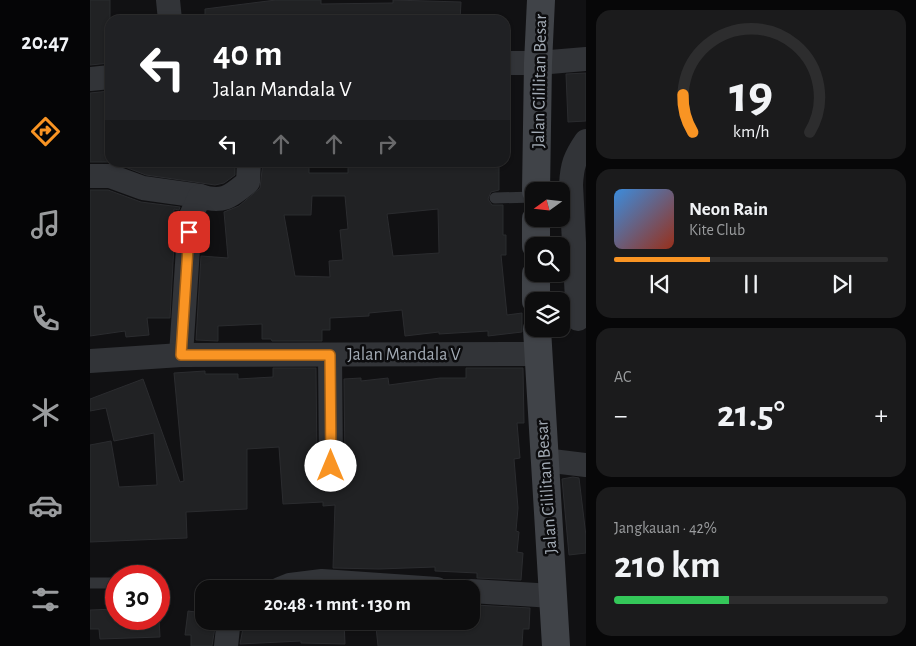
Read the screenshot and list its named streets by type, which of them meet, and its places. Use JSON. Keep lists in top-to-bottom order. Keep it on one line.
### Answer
{"streets":{"street":["Jalan Cililitan Besar","Jalan Mandala V"]},"crossings":[["Jalan Cililitan Besar","Jalan Mandala V"]],"north":"left","page":{"tabs":"20:47","turn":["40 m","Jalan Mandala V"],"song":["Neon Rain","Kite Club"],"tile":["AC",["Jangkauan · 42%","210 km"]],"heat":["−","21.5°","+"],"limit":"30","trip":"20:48 · 1 mnt · 130 m","gauge":["19","km/h"]}}
